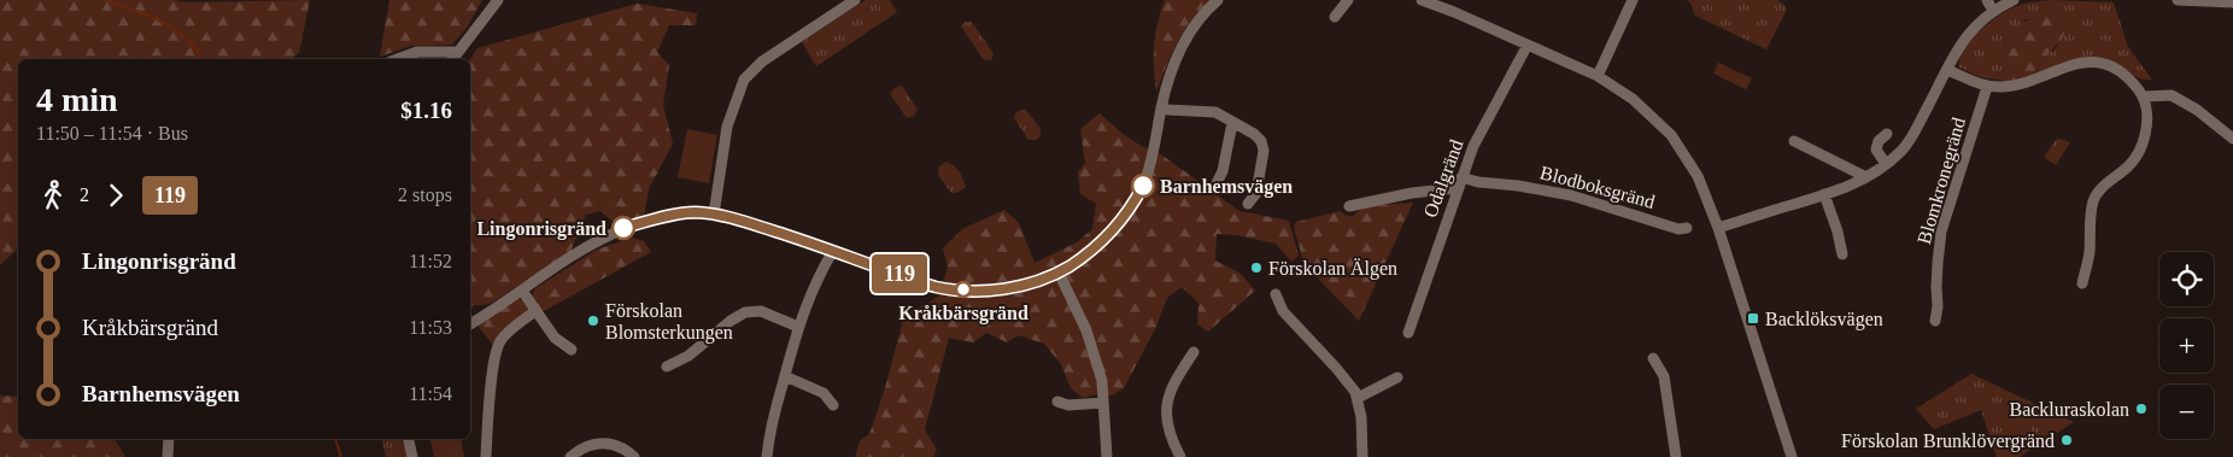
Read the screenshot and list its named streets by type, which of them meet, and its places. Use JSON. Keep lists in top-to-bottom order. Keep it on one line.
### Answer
{"streets":{"street":["Odalgränd","Blomkronegränd","Blodboksgränd"]},"crossings":[["Odalgränd","Blodboksgränd"]],"places":{"other":["Barnhemsvägen","Lingonrisgränd","Förskolan Älgen","Kråkbärsgränd","Förskolan Blomsterkungen","Backluraskolan","Förskolan Brunklövergränd"],"transit":["Backlöksvägen"]},"lines":["bus line 119"],"page":{"on_map":"119","heading":["4 min","11:50 – 11:54 · Bus","$1.16"],"legs":["2","119","2 stops"],"list":[{"name":"Lingonrisgränd","value":"11:52"},{"name":"Kråkbärsgränd","value":"11:53"},{"name":"Barnhemsvägen","value":"11:54"}],"map_buttons":["+","−"]}}
